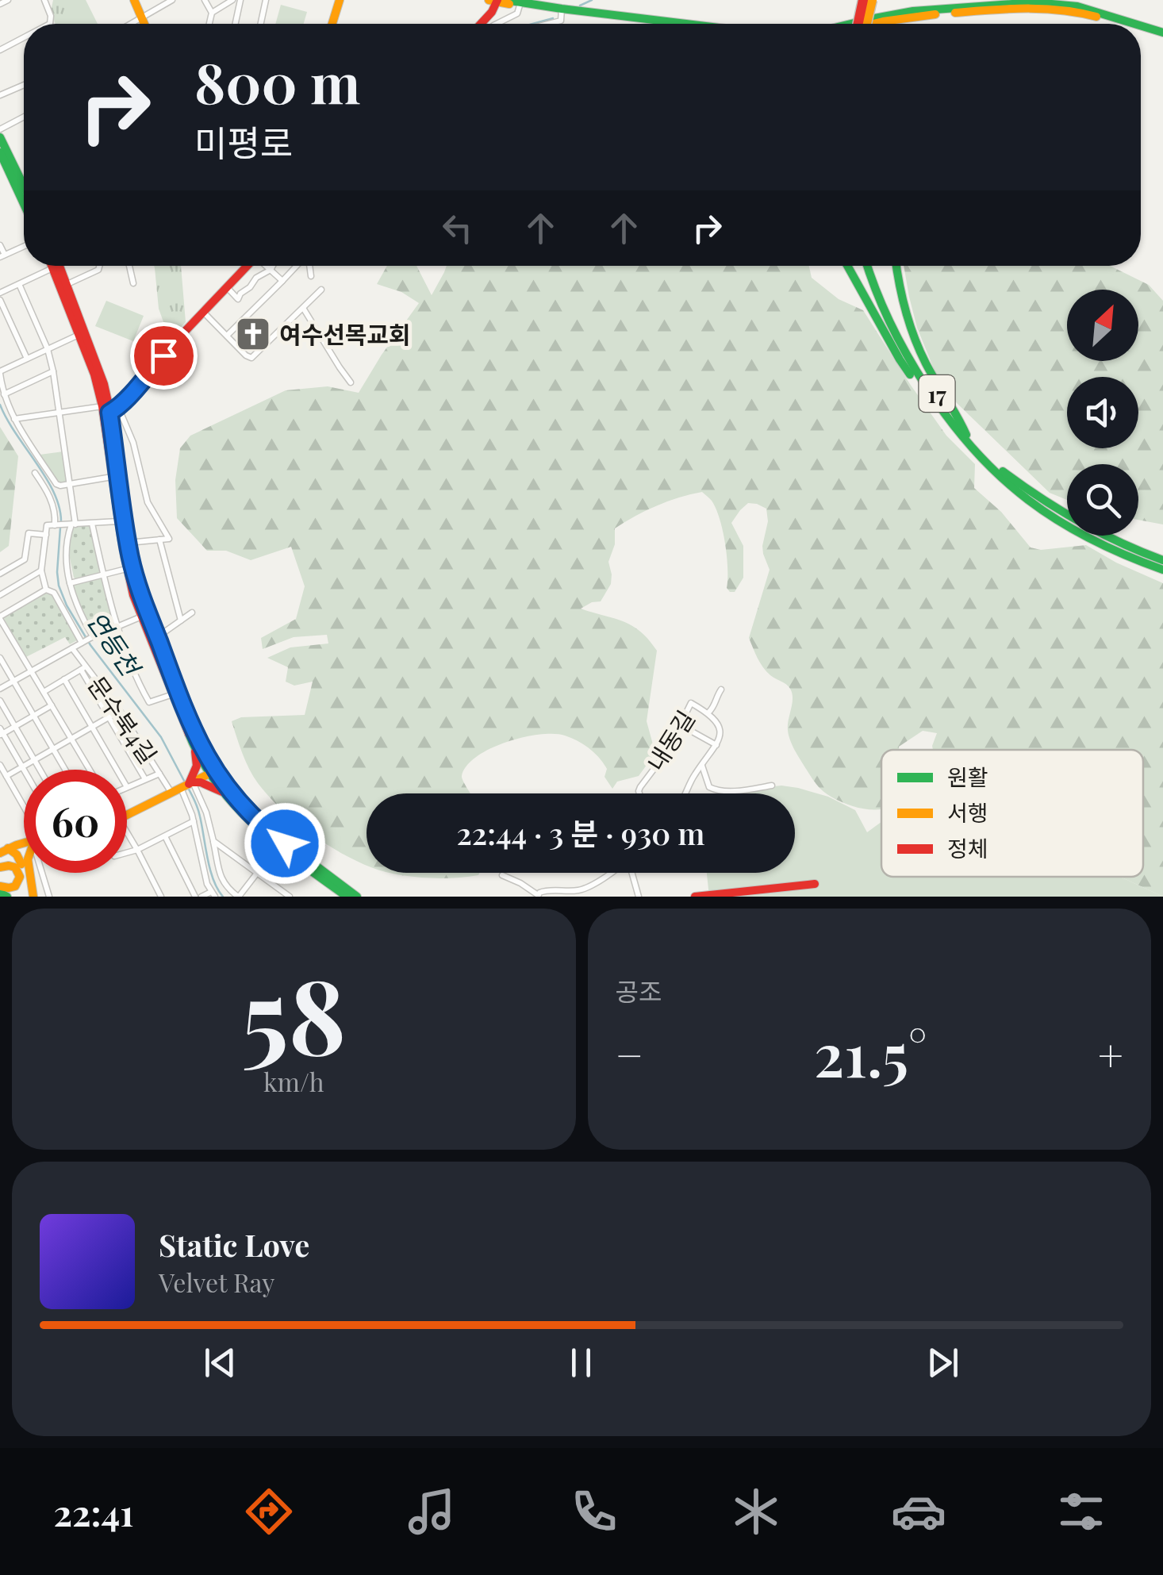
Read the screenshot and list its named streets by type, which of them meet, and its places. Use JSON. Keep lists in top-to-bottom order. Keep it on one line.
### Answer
{"streets":{"main road":["17"],"street":["문수북4길","내동길"]},"water":["연등천"],"places":{"church":["여수선목교회"]},"legend":["원활","서행","정체"],"north":"top right","page":{"turn":["800 m","미평로"],"limit":"60","trip":"22:44 · 3 분 · 930 m","tile":[["58","km/h"],"공조"],"heat":["−","21.5°","+"],"song":["Static Love","Velvet Ray"],"tabs":"22:41"}}
